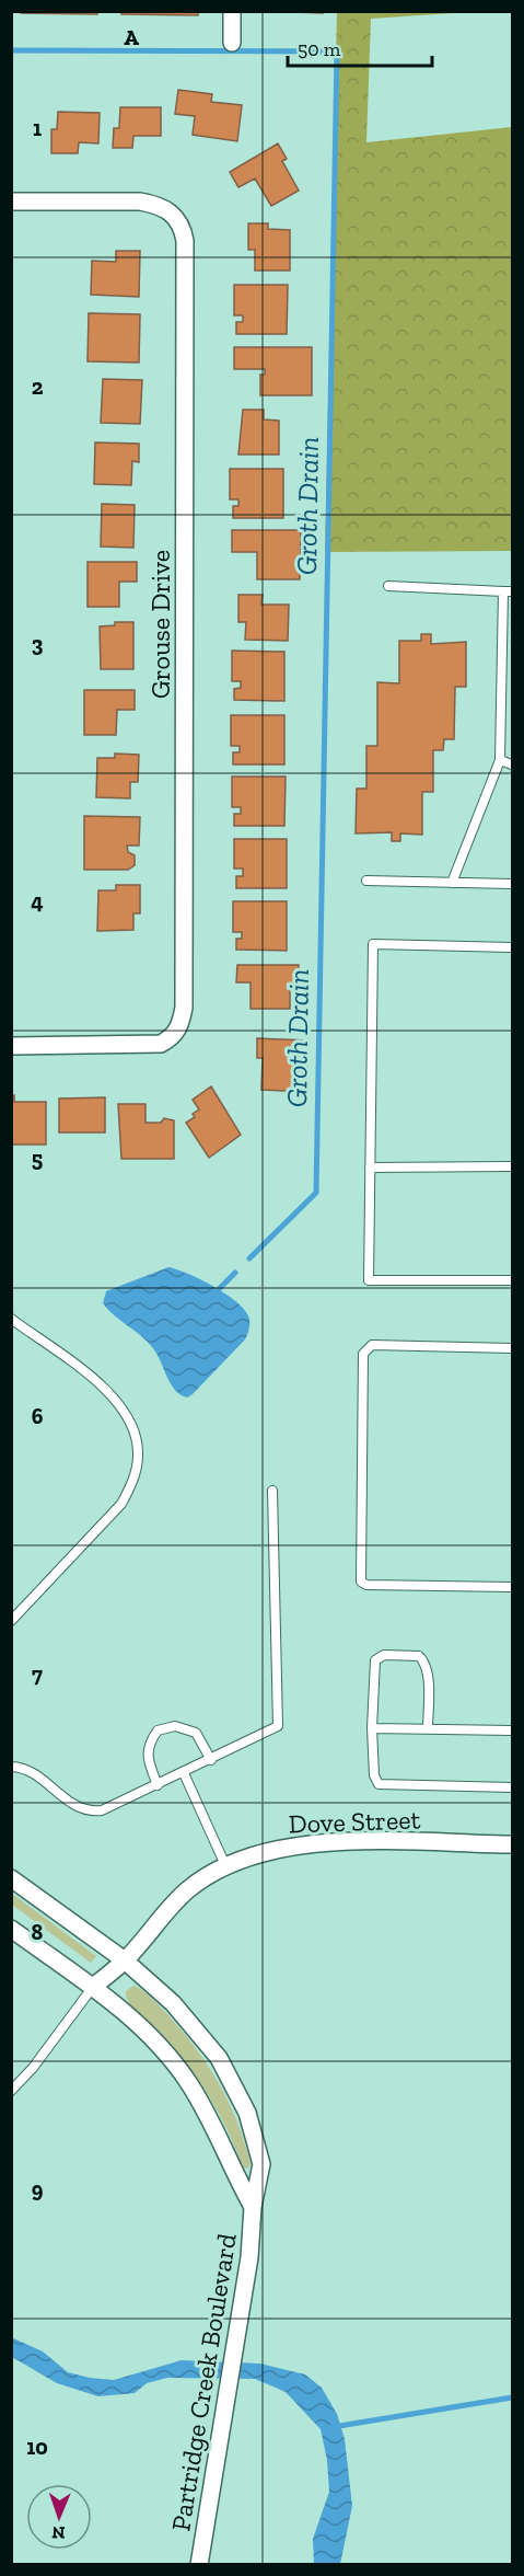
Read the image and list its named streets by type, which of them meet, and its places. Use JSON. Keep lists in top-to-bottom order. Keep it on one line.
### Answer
{"streets":{"street":["Grouse Drive","Dove Street","Partridge Creek Boulevard"]},"crossings":[["Dove Street","Partridge Creek Boulevard"]],"water":["Groth Drain"],"scale_bar":"50 m","north":"bottom","grid":{"columns":["A"],"rows":["1","2","3","4","5","6","7","8","9","10"]}}
